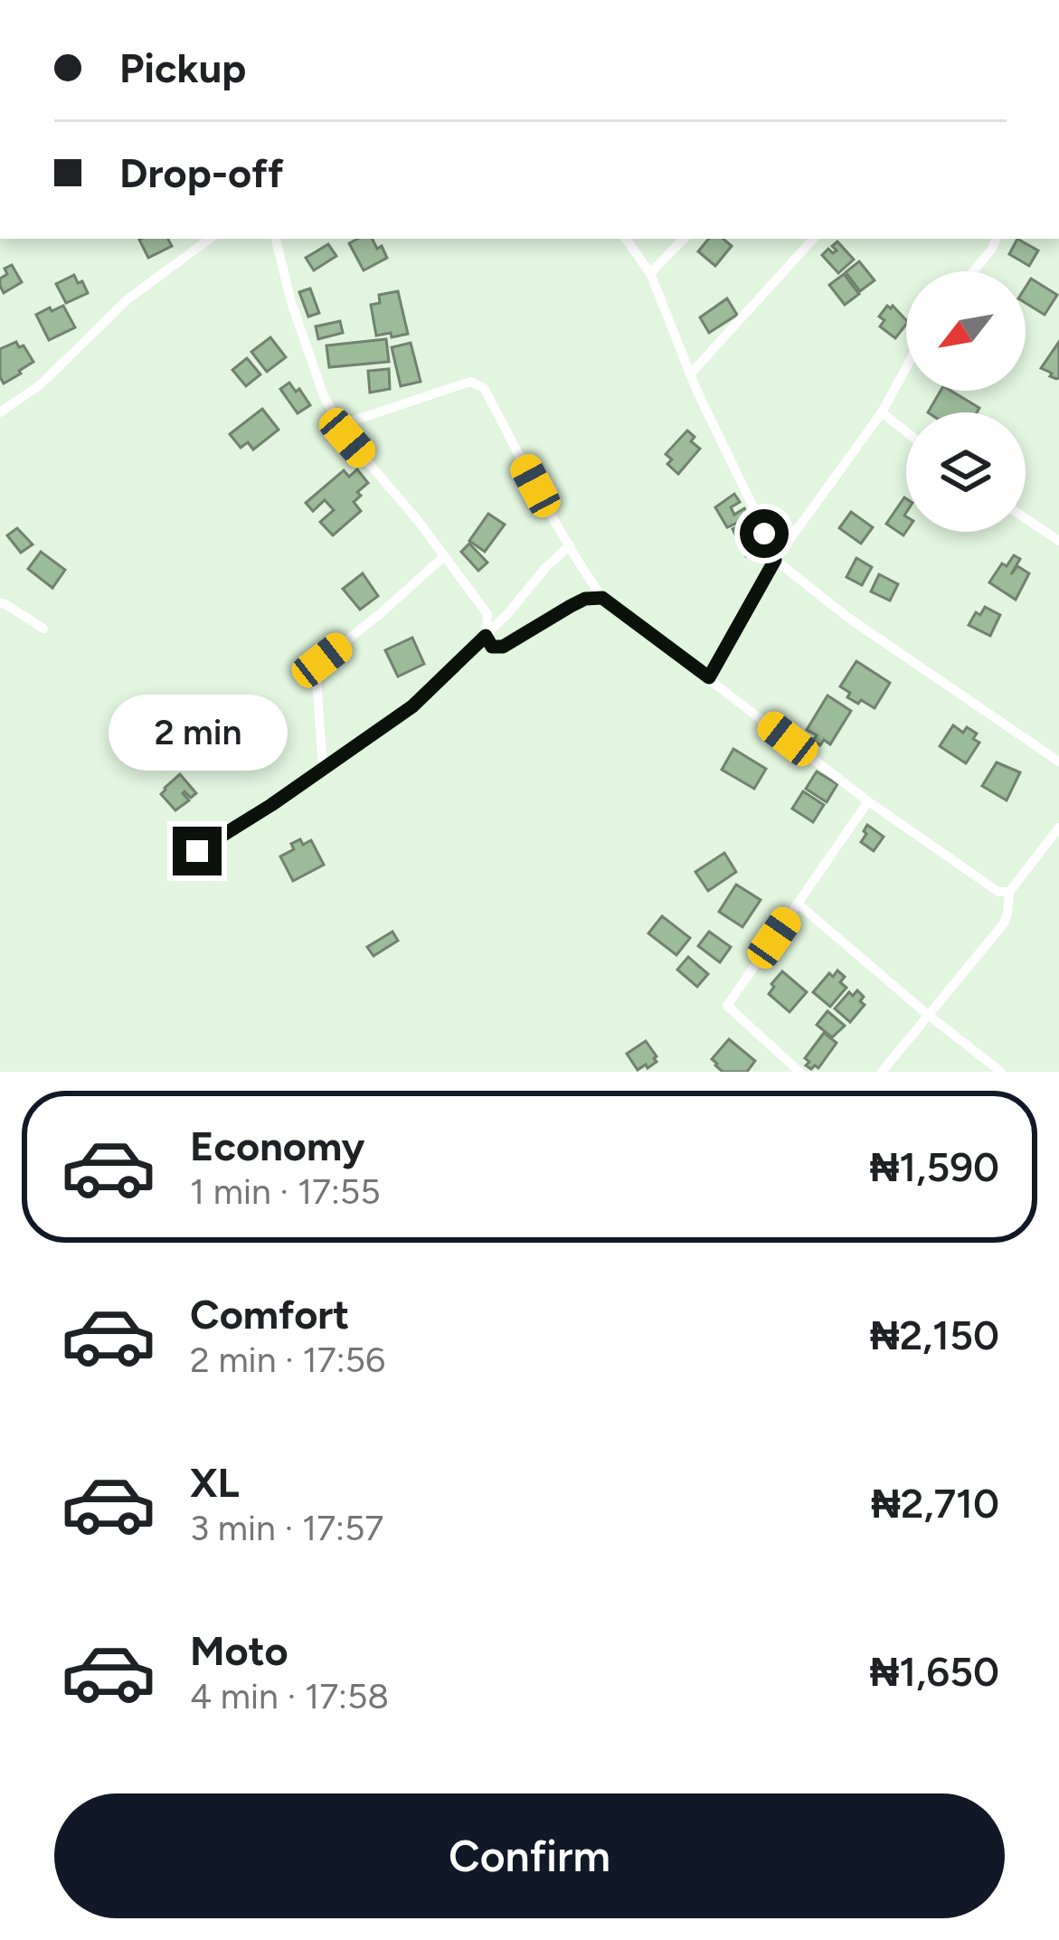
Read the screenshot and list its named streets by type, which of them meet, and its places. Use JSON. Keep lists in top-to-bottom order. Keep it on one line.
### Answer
{"north":"bottom left","page":{"banner":["Pickup","Drop-off"],"bubble":"2 min","list":[{"name":"Economy","note":"1 min · 17:55","value":"₦1,590"},{"name":"Comfort","note":"2 min · 17:56","value":"₦2,150"},{"name":"XL","note":"3 min · 17:57","value":"₦2,710"},{"name":"Moto","note":"4 min · 17:58","value":"₦1,650"}],"buttons":"Confirm"}}
